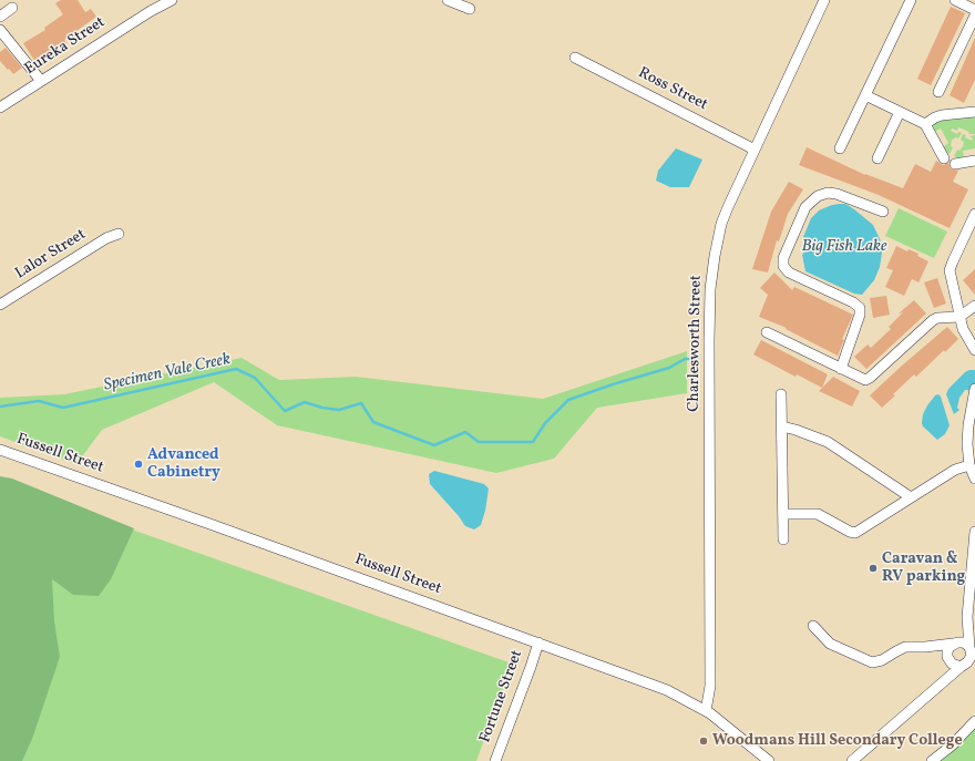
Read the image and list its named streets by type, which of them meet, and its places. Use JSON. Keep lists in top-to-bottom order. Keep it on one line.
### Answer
{"streets":{"street":["Eureka Street","Ross Street","Lalor Street","Charlesworth Street","Fussell Street","Fortune Street"]},"crossings":[["Ross Street","Charlesworth Street"],["Charlesworth Street","Fussell Street"],["Fussell Street","Fortune Street"]],"water":["Big Fish Lake","Specimen Vale Creek"],"places":["Advanced Cabinetry","Caravan & RV parking","Woodmans Hill Secondary College"]}
